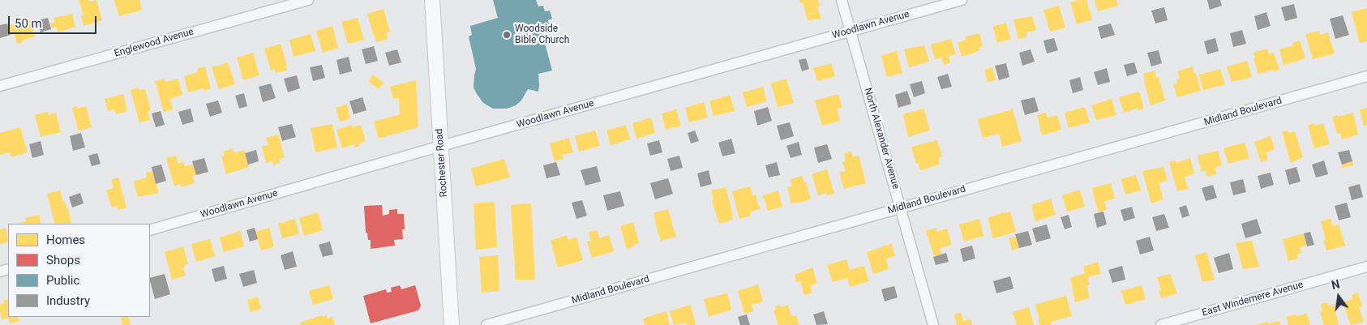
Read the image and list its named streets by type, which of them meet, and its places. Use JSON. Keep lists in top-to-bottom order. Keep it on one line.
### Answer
{"streets":{"main road":["Rochester Road"],"street":["Woodlawn Avenue","Englewood Avenue","Midland Boulevard","North Alexander Avenue","East Windemere Avenue"]},"crossings":[["Woodlawn Avenue","North Alexander Avenue"],["Woodlawn Avenue","Rochester Road"],["Midland Boulevard","North Alexander Avenue"]],"places":["Woodside Bible Church"],"legend":["Homes","Shops","Public","Industry"],"scale_bar":"50 m","north":"top"}
